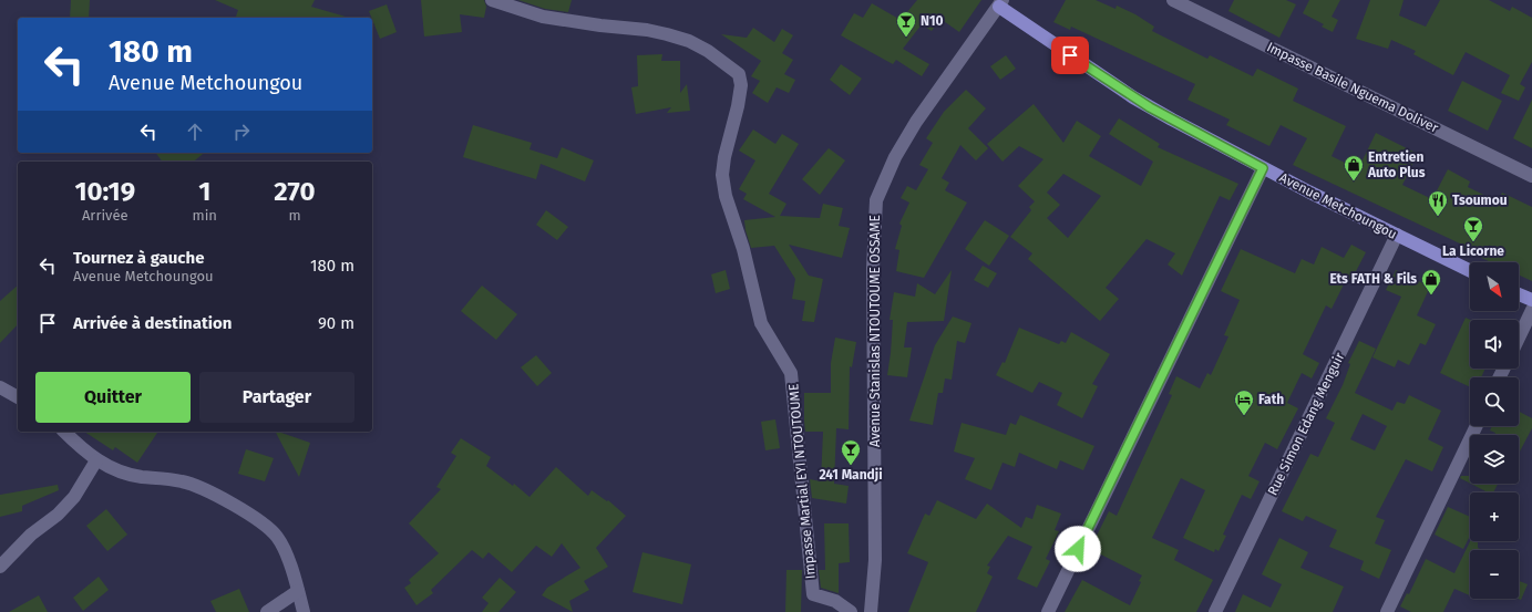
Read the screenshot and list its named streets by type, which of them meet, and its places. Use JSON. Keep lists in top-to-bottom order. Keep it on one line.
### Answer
{"streets":{"main road":["Avenue Metchoungou"],"street":["Impasse Basile Nguema Doliver","Avenue Stanislas NTOUTOUME OSSAME","Rue Simon Edang Menguir","Impasse Martial EYI NTOUTOUME"]},"crossings":[["Avenue Metchoungou","Avenue Stanislas NTOUTOUME OSSAME"],["Avenue Metchoungou","Rue Simon Edang Menguir"]],"places":{"bar":["N10","La Licorne","241 Mandji"],"shop":["Entretien Auto Plus","Ets FATH & Fils"],"restaurant":["Tsoumou"],"hotel":["Fath"]},"north":"bottom right","page":{"turn":["180 m","Avenue Metchoungou"],"eta":["10:19","Arrivée","1","min","270","m"],"list":[{"name":"Tournez à gauche","note":"Avenue Metchoungou","value":"180 m"},{"name":"Arrivée à destination","value":"90 m"}],"map_buttons":["+","−"],"buttons":["Quitter","Partager"]}}
